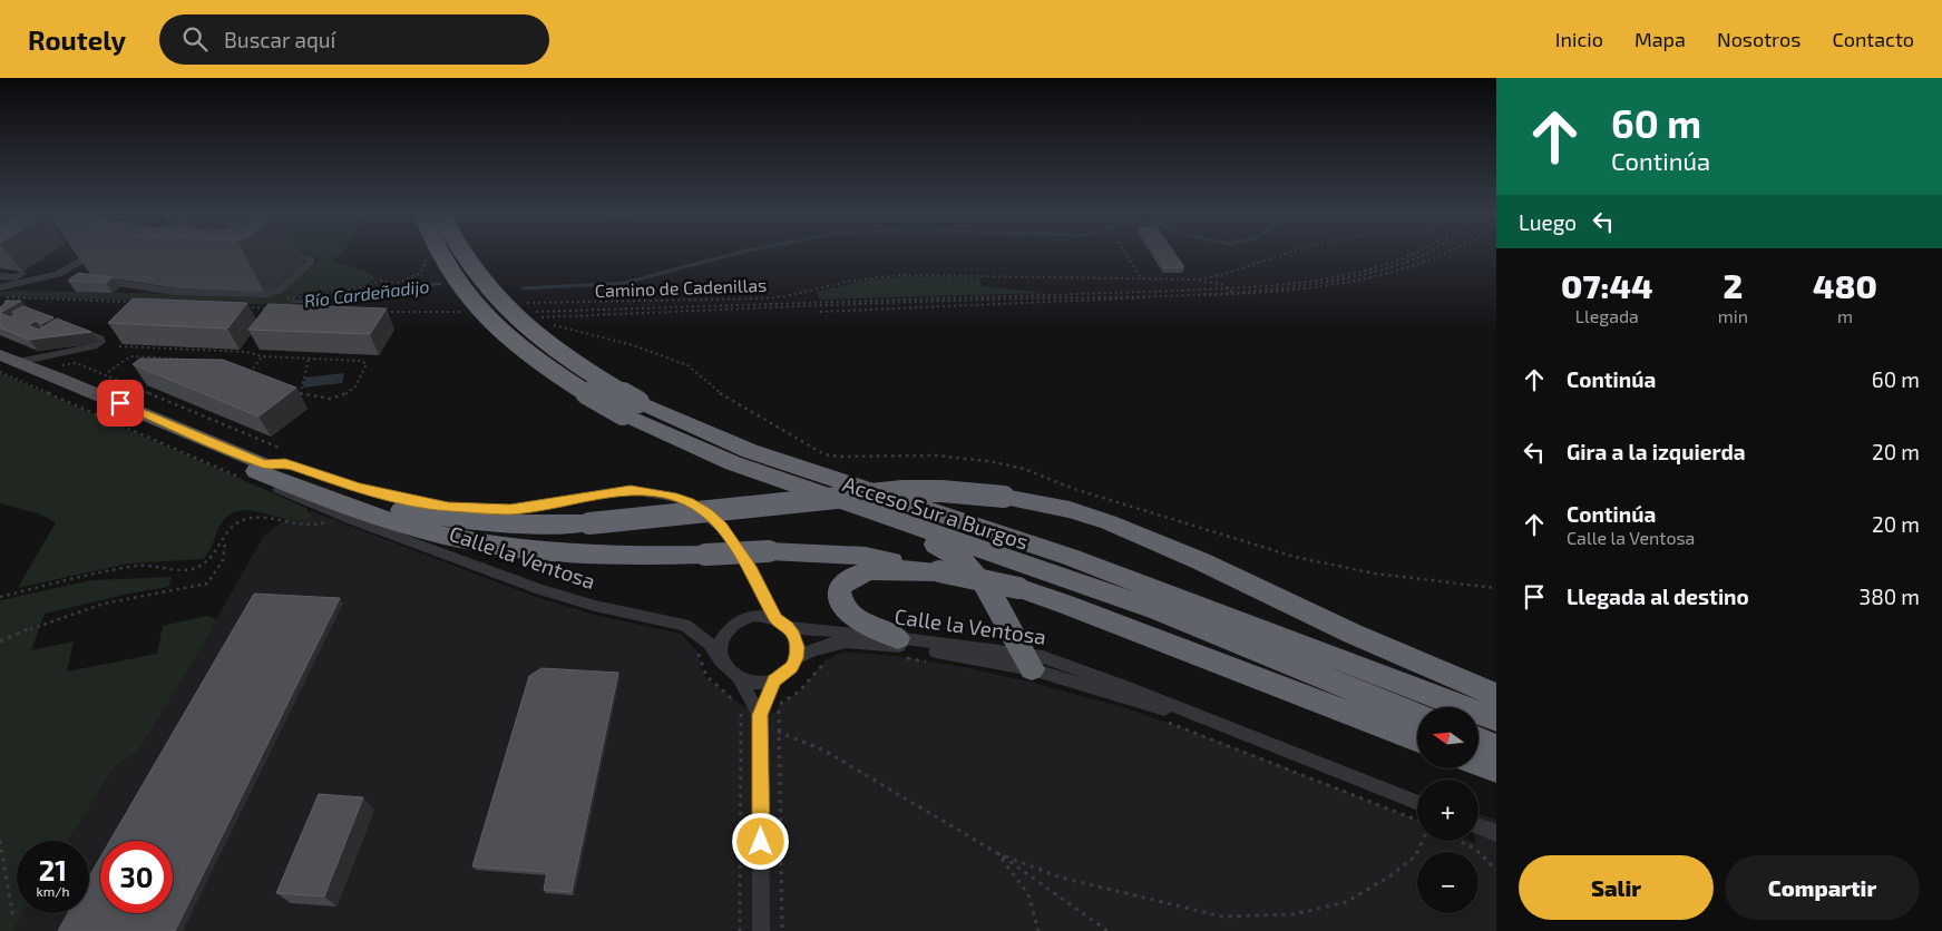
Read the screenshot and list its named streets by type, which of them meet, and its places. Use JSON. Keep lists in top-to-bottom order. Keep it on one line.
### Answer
{"streets":{"highway":["Acceso Sur a Burgos"],"main road":["Calle la Ventosa"],"path":["Camino de Cadenillas"]},"water":["Río Cardeñadijo"],"north":"left","page":{"header":"Routely","search":"Buscar aquí","nav":["Inicio","Mapa","Nosotros","Contacto"],"turn":["60 m","Continúa"],"then":"Luego","eta":["07:44","Llegada","2","min","480","m"],"list":[{"name":"Continúa","value":"60 m"},{"name":"Gira a la izquierda","value":"20 m"},{"name":"Continúa","note":"Calle la Ventosa","value":"20 m"},{"name":"Llegada al destino","value":"380 m"}],"map_buttons":["+","−"],"speed":"21 km/h","limit":"30","buttons":["Salir","Compartir"]}}
